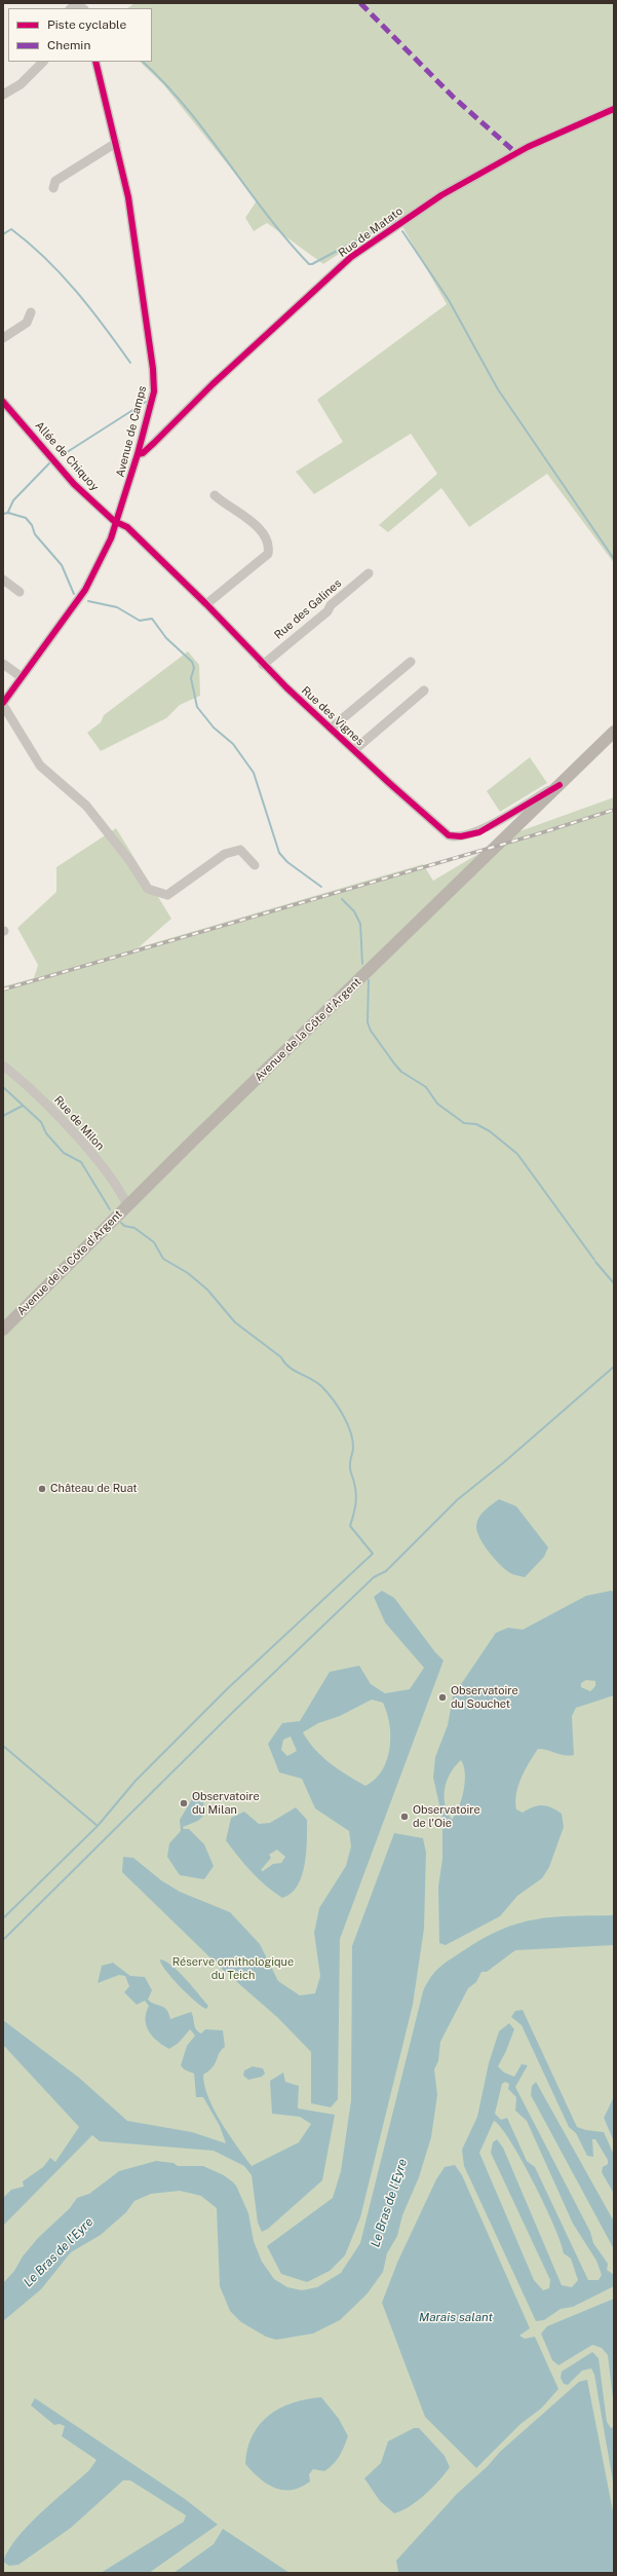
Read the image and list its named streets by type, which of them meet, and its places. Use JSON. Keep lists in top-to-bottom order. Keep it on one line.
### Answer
{"streets":{"main road":["Avenue de la Côte d'Argent"],"street":["Rue de Matato","Avenue de Camps","Allée de Chiquoy","Rue des Galines","Rue des Vignes","Rue de Milon"]},"crossings":[["Rue de Matato","Avenue de Camps"],["Avenue de Camps","Allée de Chiquoy"],["Avenue de Camps","Rue des Vignes"],["Allée de Chiquoy","Rue des Vignes"],["Rue des Galines","Rue des Vignes"],["Rue des Vignes","Avenue de la Côte d'Argent"],["Avenue de la Côte d'Argent","Rue de Milon"]],"water":["Le Bras de l'Eyre","Marais salant"],"parks":["Réserve ornithologique du Teich"],"places":["Château de Ruat","Observatoire du Souchet","Observatoire du Milan","Observatoire de l'Oie"],"legend":["Piste cyclable","Chemin"]}
